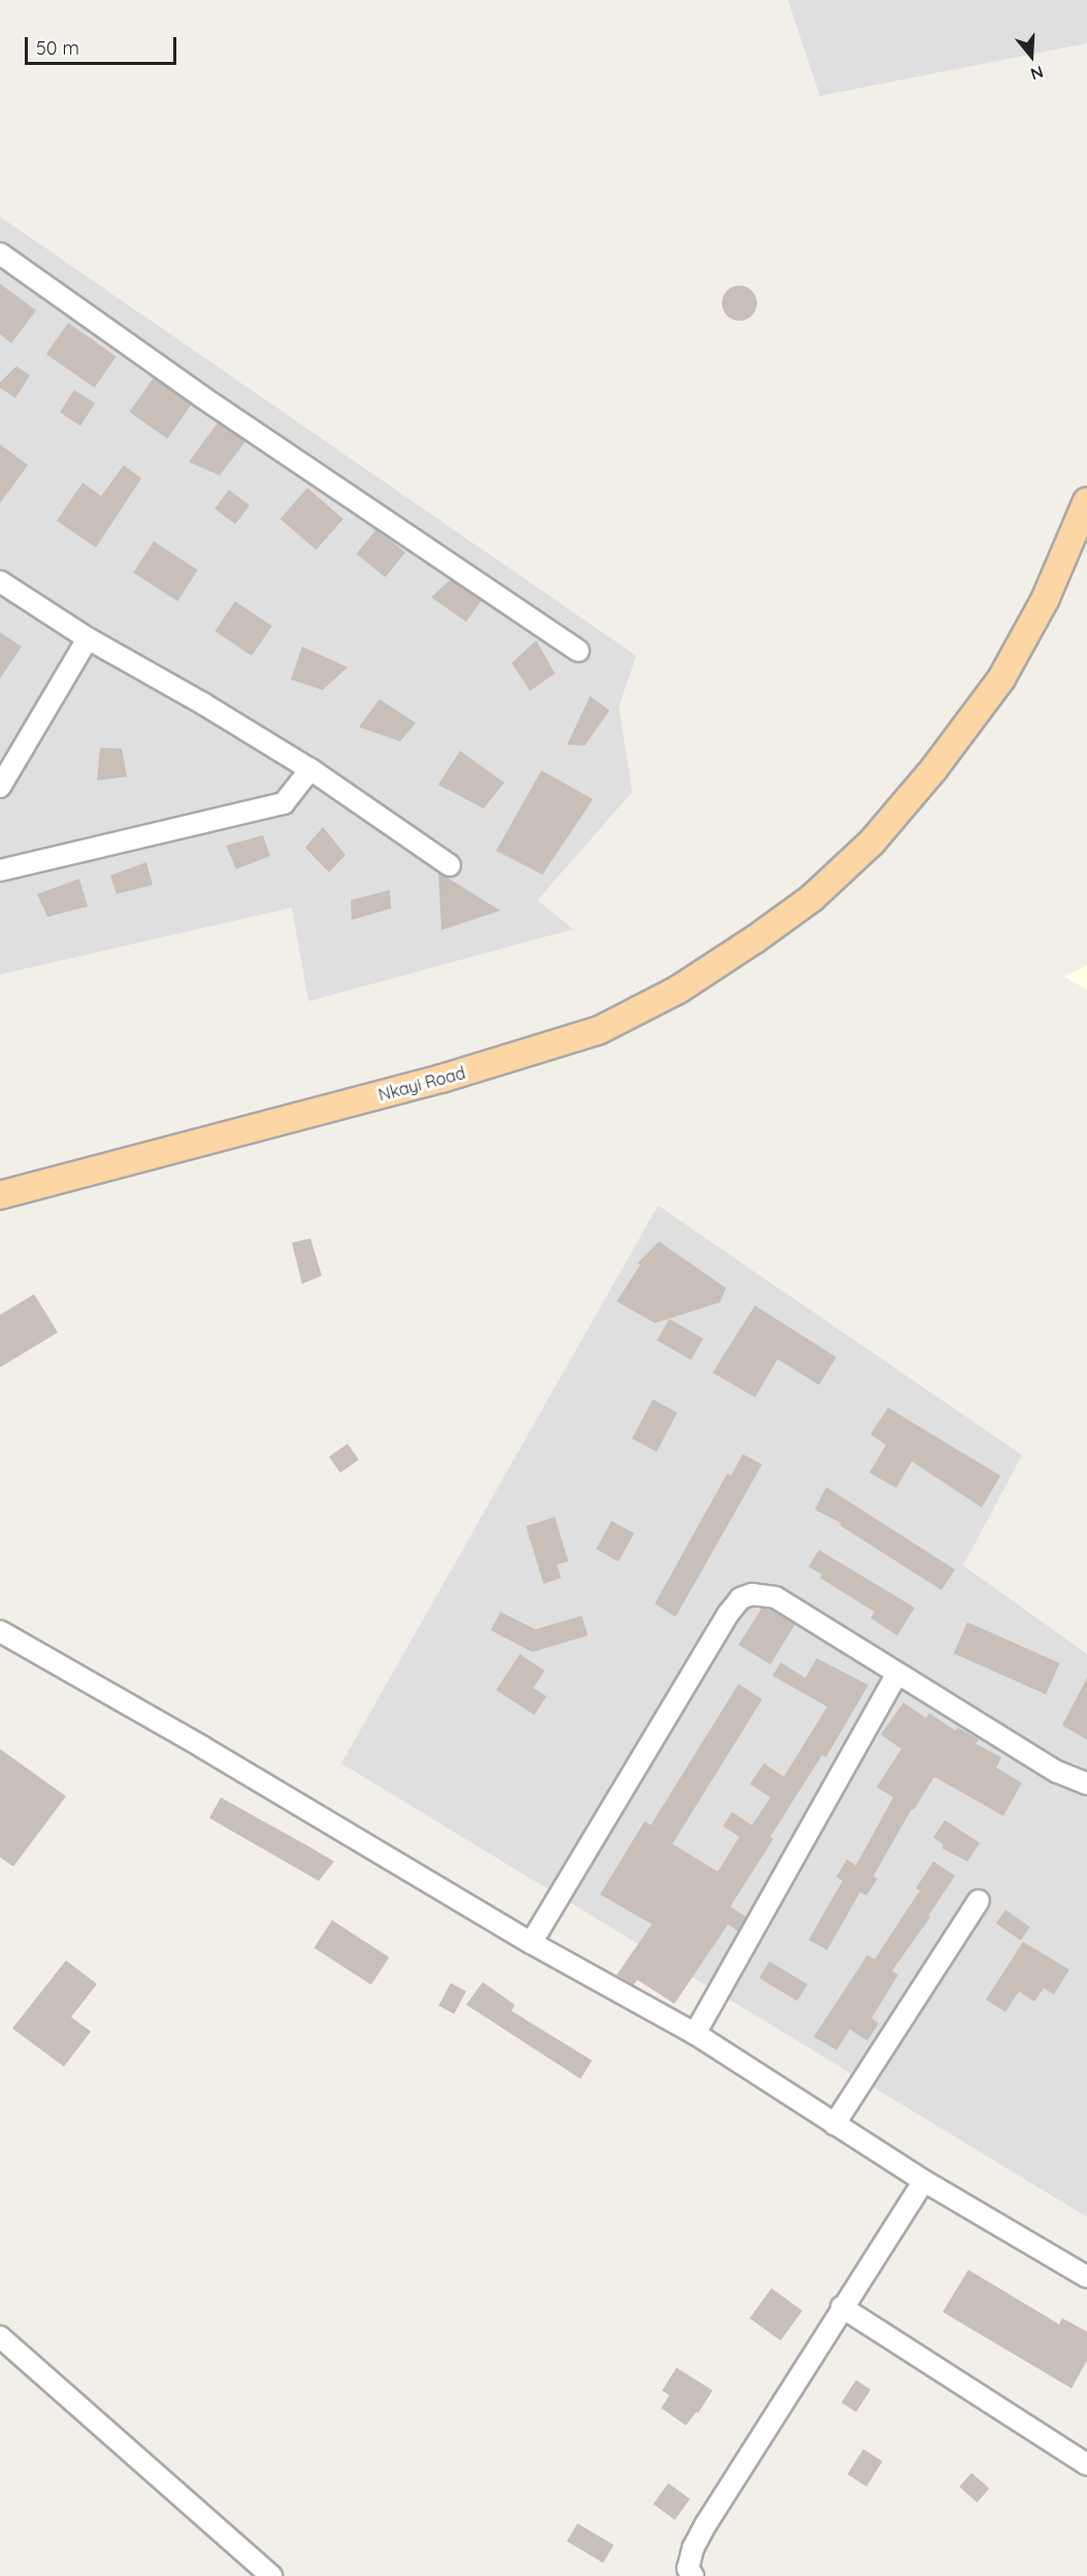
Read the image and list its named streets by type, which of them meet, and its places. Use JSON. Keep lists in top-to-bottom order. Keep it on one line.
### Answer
{"streets":{"main road":["Nkayi Road"]},"scale_bar":"50 m","north":"bottom"}
